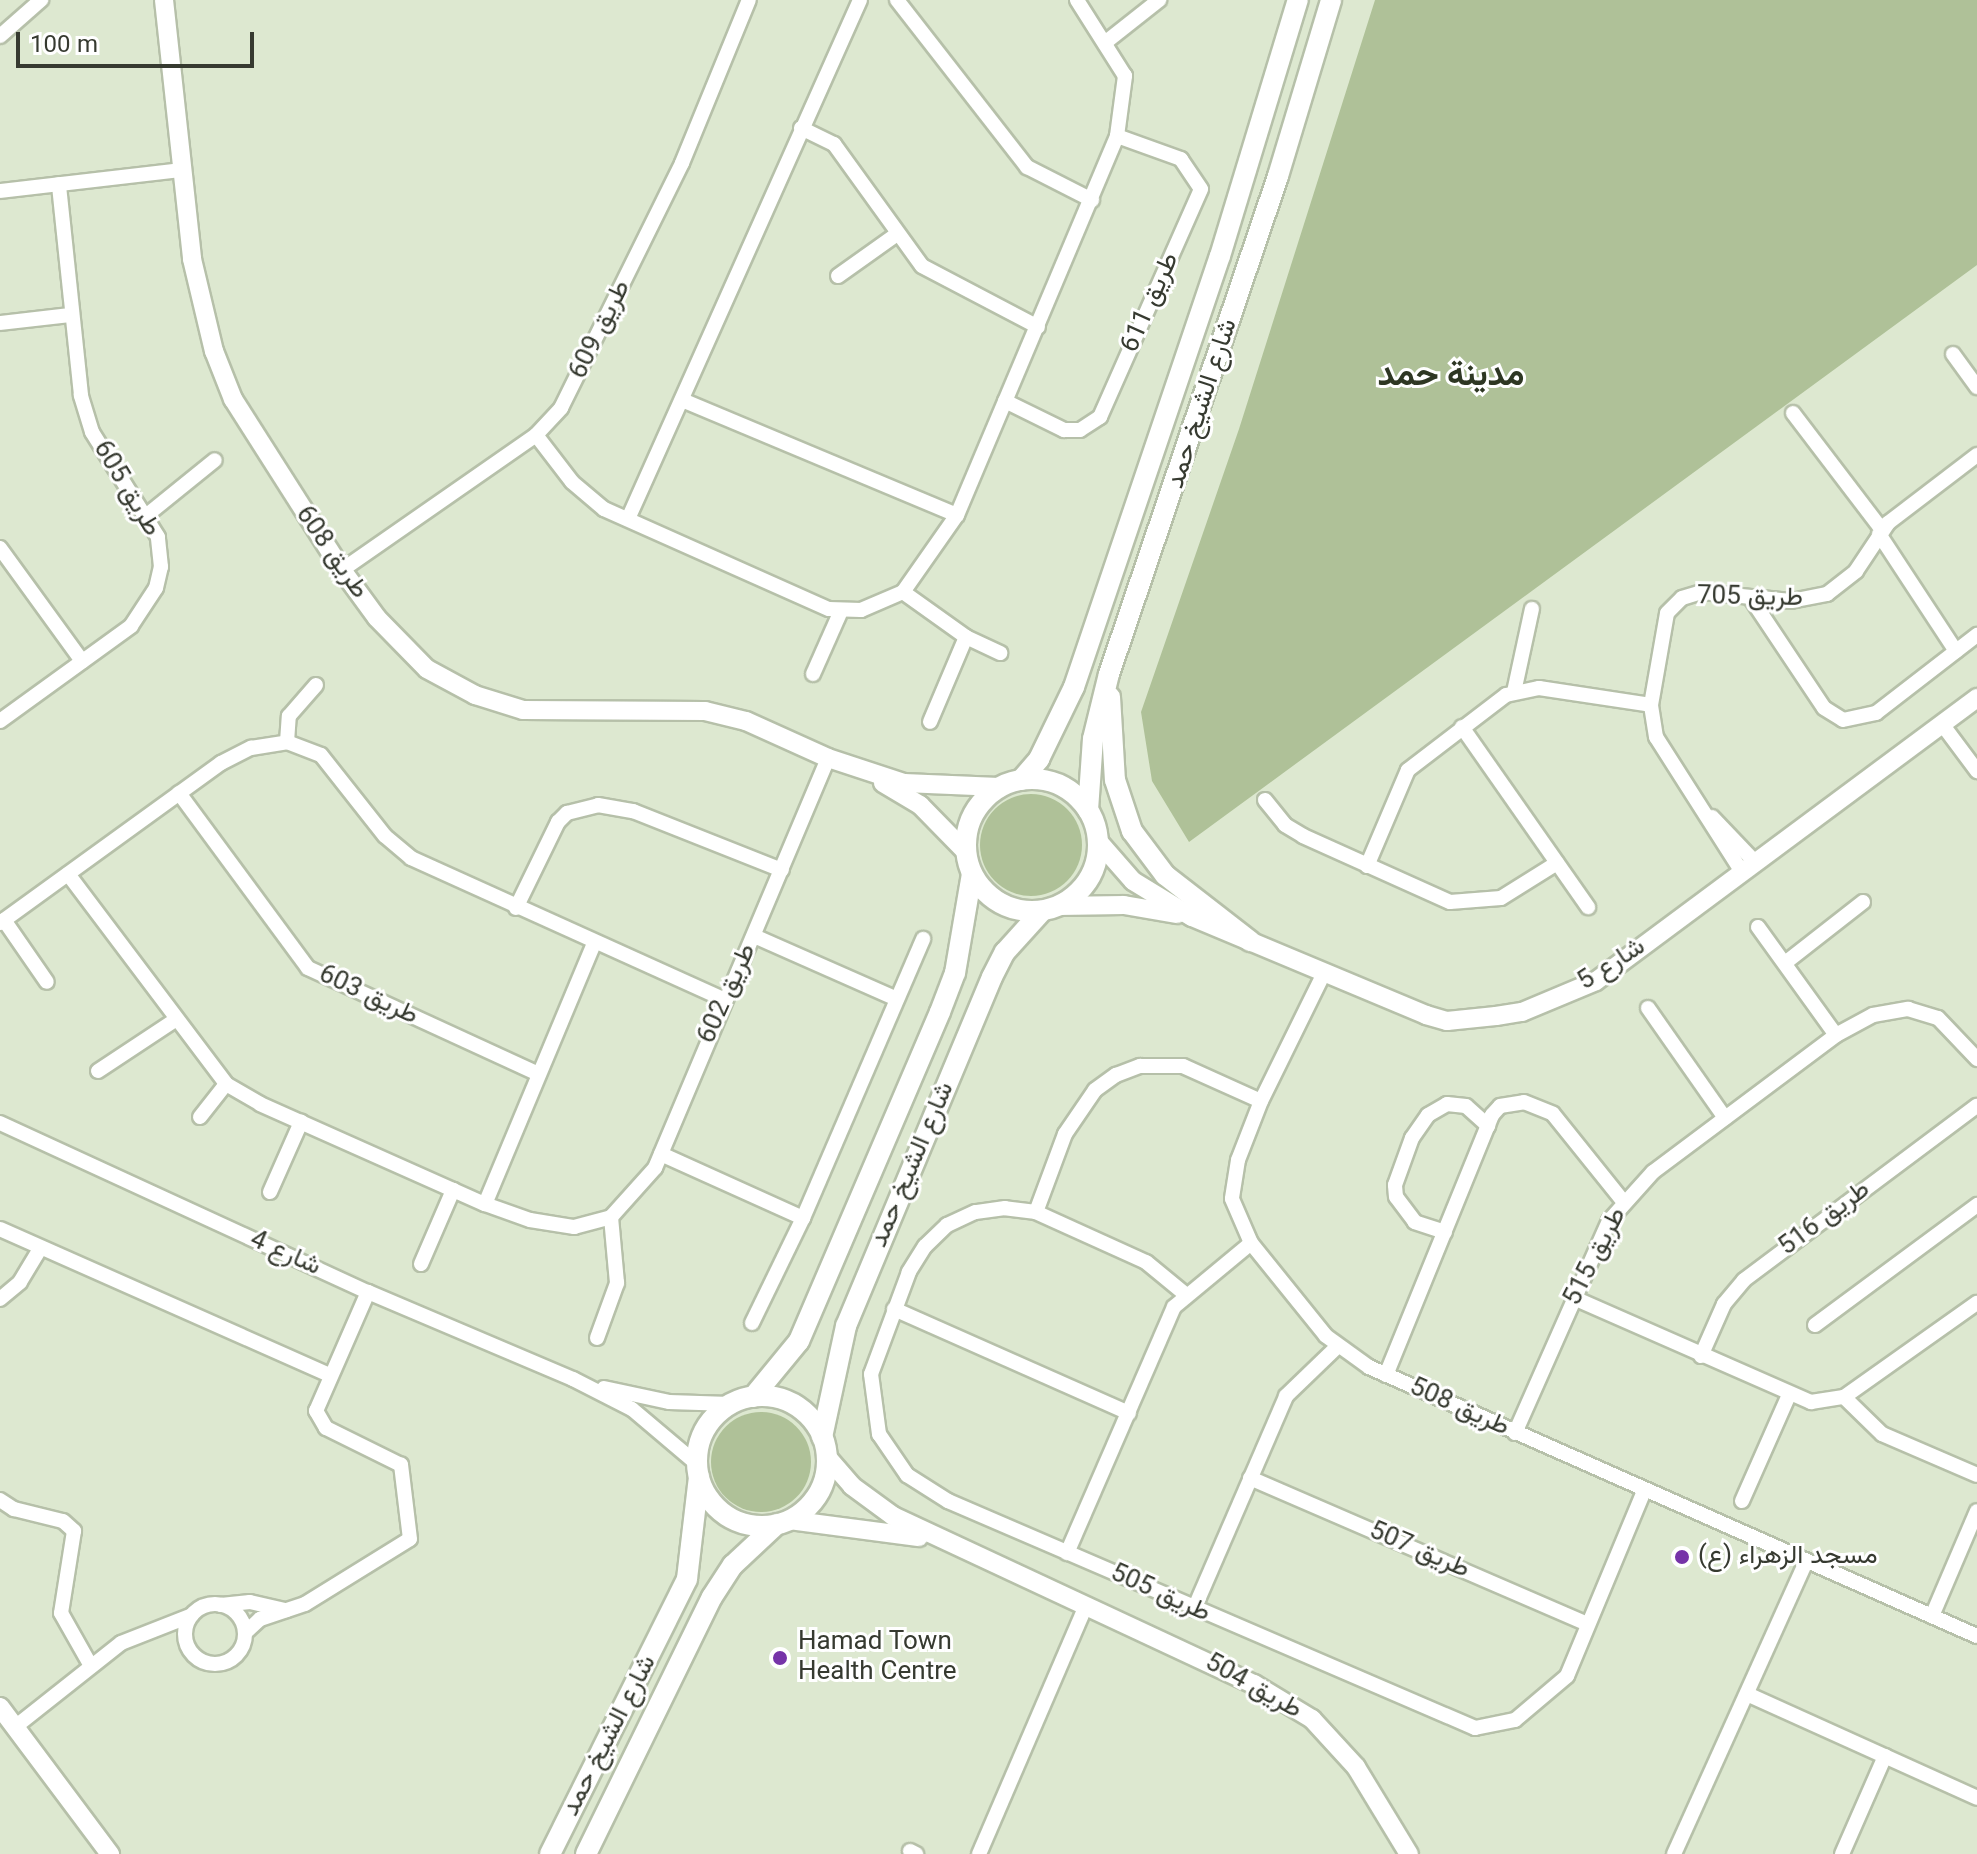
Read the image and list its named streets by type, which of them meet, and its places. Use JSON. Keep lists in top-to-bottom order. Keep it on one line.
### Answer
{"streets":{"main road":["شارع الشيخ حمد"],"street":["طريق 611","طريق 609","طريق 605","طريق 608","طريق 705","شارع 5","طريق 602","طريق 603","طريق 516","شارع 4","طريق 515","طريق 508","طريق 507","طريق 505","طريق 504"]},"crossings":[["طريق 609","طريق 608"],["شارع الشيخ حمد","طريق 608"],["شارع الشيخ حمد","شارع 5"],["شارع الشيخ حمد","شارع 4"],["شارع الشيخ حمد","طريق 504"],["طريق 608","شارع 5"],["طريق 608","طريق 602"],["طريق 705","شارع 5"],["شارع 5","طريق 508"],["شارع 4","طريق 504"],["طريق 515","طريق 508"],["طريق 508","طريق 505"],["طريق 507","طريق 505"]],"districts":["مدينة حمد"],"places":["مسجد الزهراء (ع)","Hamad Town Health Centre"],"scale_bar":"100 m"}
